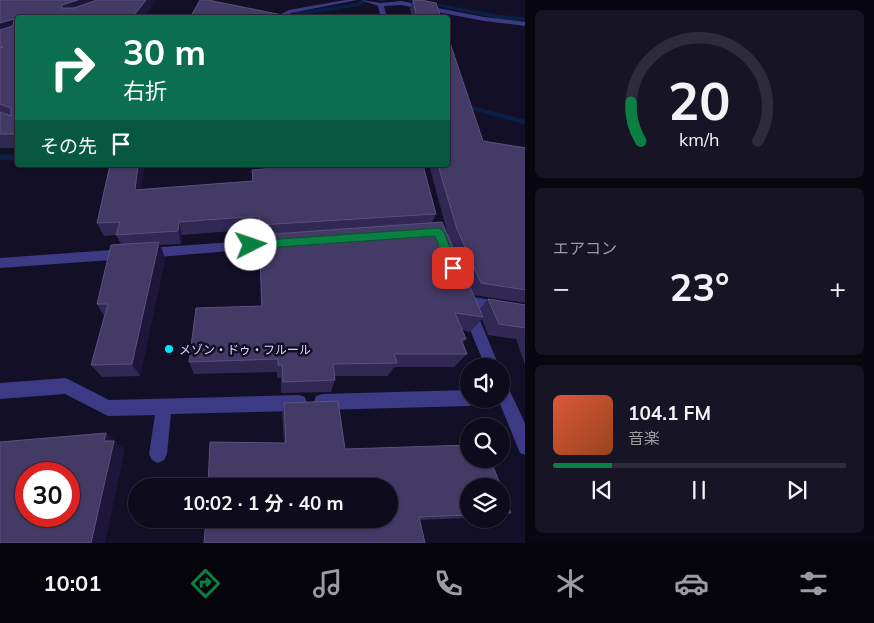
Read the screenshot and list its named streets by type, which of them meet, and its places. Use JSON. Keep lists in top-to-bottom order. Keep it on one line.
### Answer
{"places":["メゾン・ドゥ・フルール"],"page":{"turn":["30 m","右折"],"then":"その先","tile":"エアコン","heat":["−","23°","+"],"song":["104.1 FM","音楽"],"limit":"30","trip":"10:02 · 1 分 · 40 m","tabs":"10:01","gauge":["20","km/h"]}}
